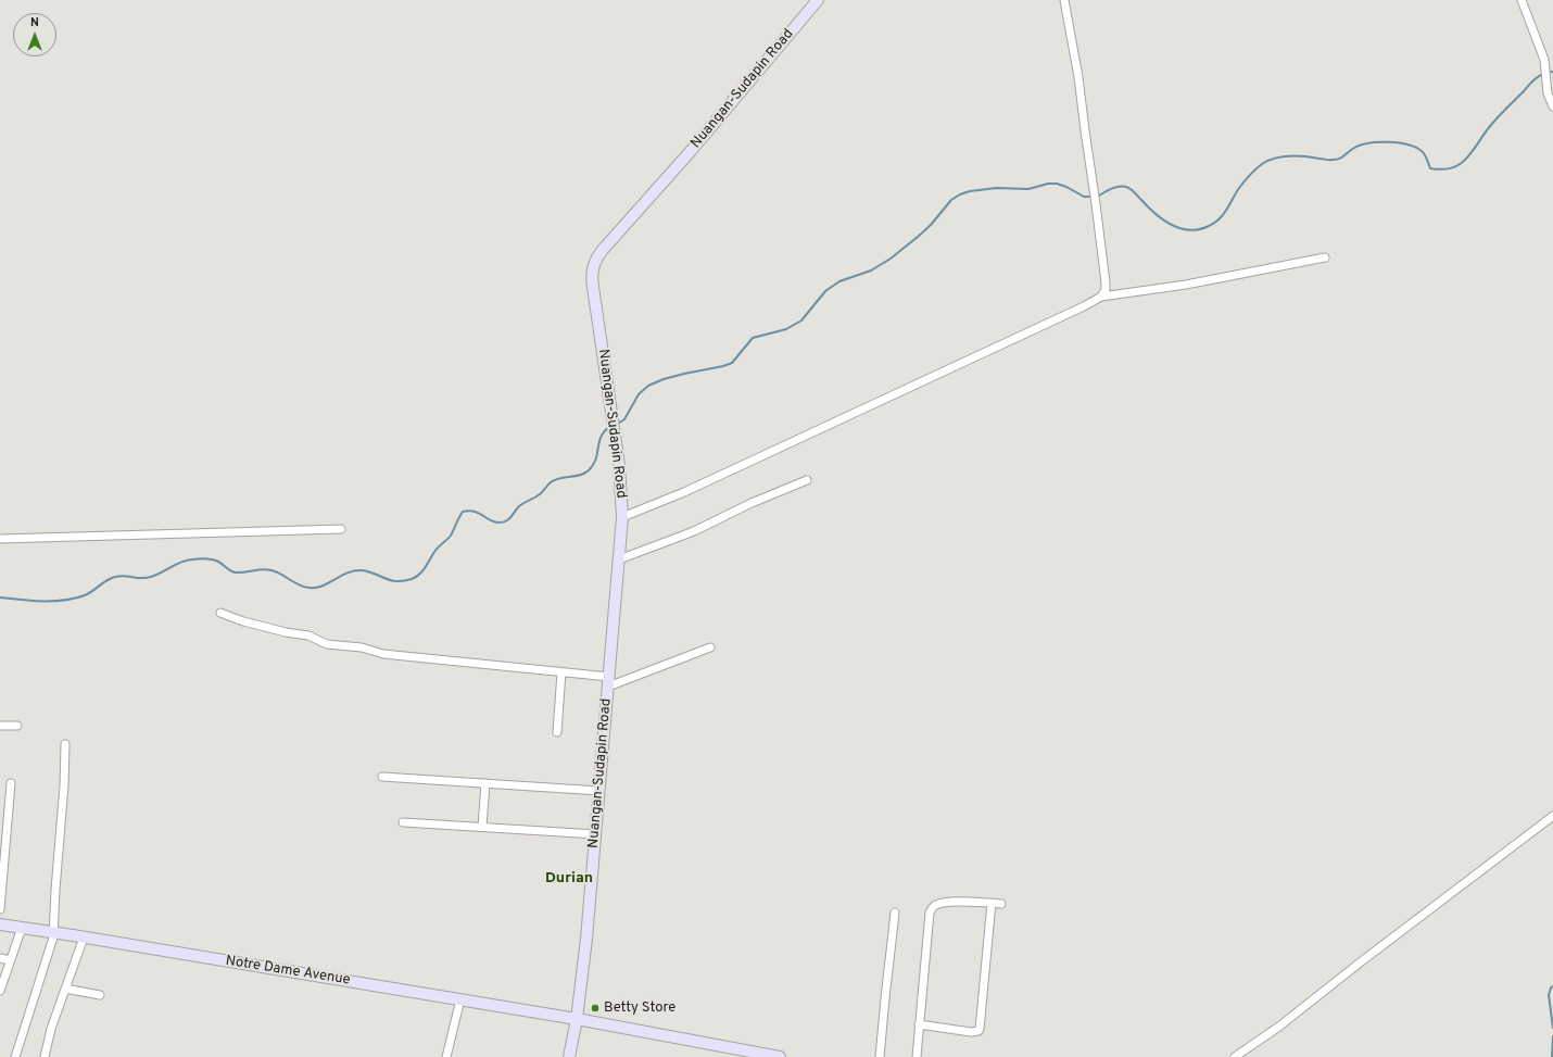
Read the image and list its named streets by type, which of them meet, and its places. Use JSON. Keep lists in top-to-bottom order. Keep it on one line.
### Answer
{"streets":{"street":["Nuangan-Sudapin Road","Notre Dame Avenue"]},"crossings":[["Nuangan-Sudapin Road","Notre Dame Avenue"]],"districts":["Durian"],"places":["Betty Store"],"north":"top"}
